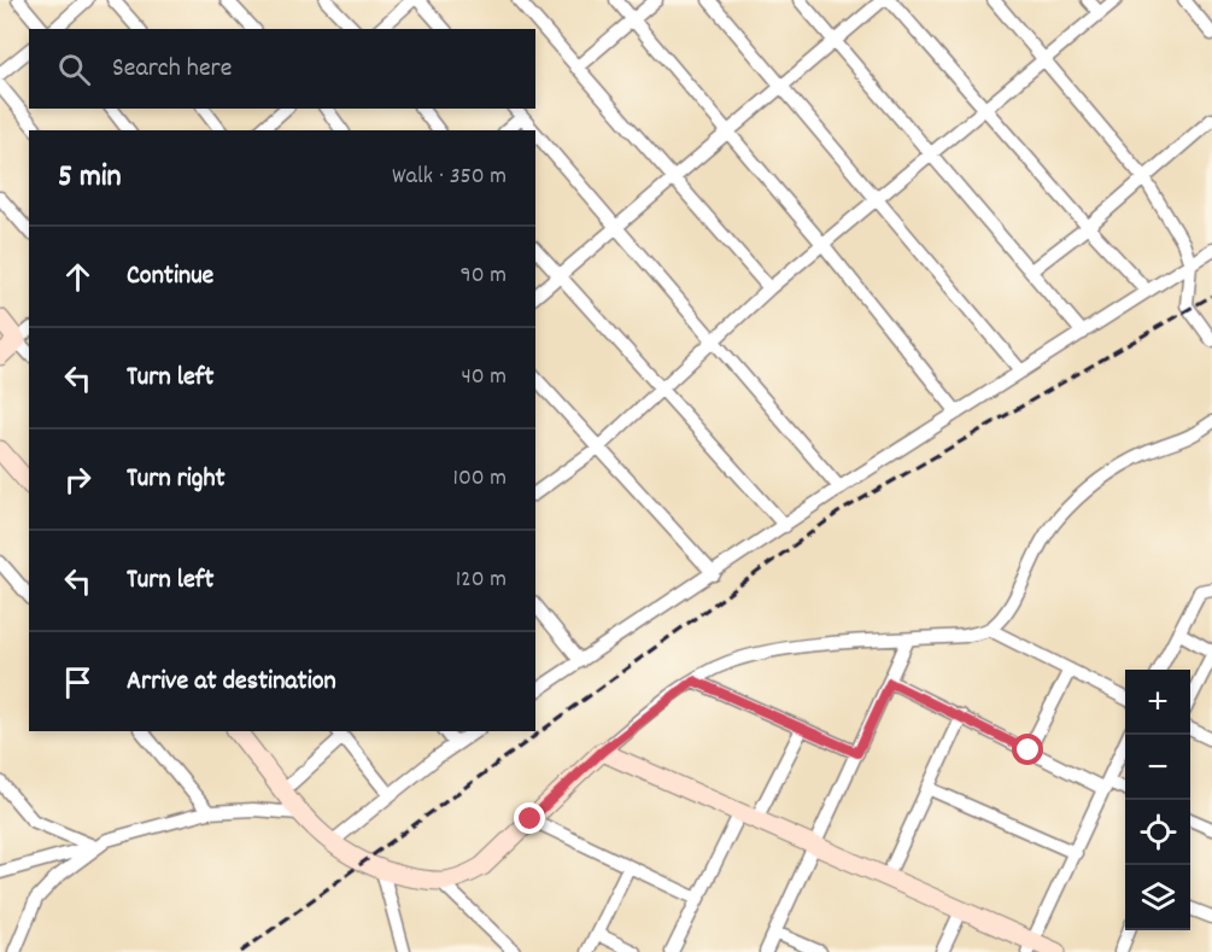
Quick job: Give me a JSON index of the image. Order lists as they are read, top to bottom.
{
  "page": {
    "search": "Search here",
    "heading": ["5 min", "Walk · 350 m"],
    "list": [
      ["Continue", "90 m"],
      ["Turn left", "40 m"],
      ["Turn right", "100 m"],
      ["Turn left", "120 m"],
      "Arrive at destination"
    ],
    "map_buttons": ["+", "−"]
  }
}
